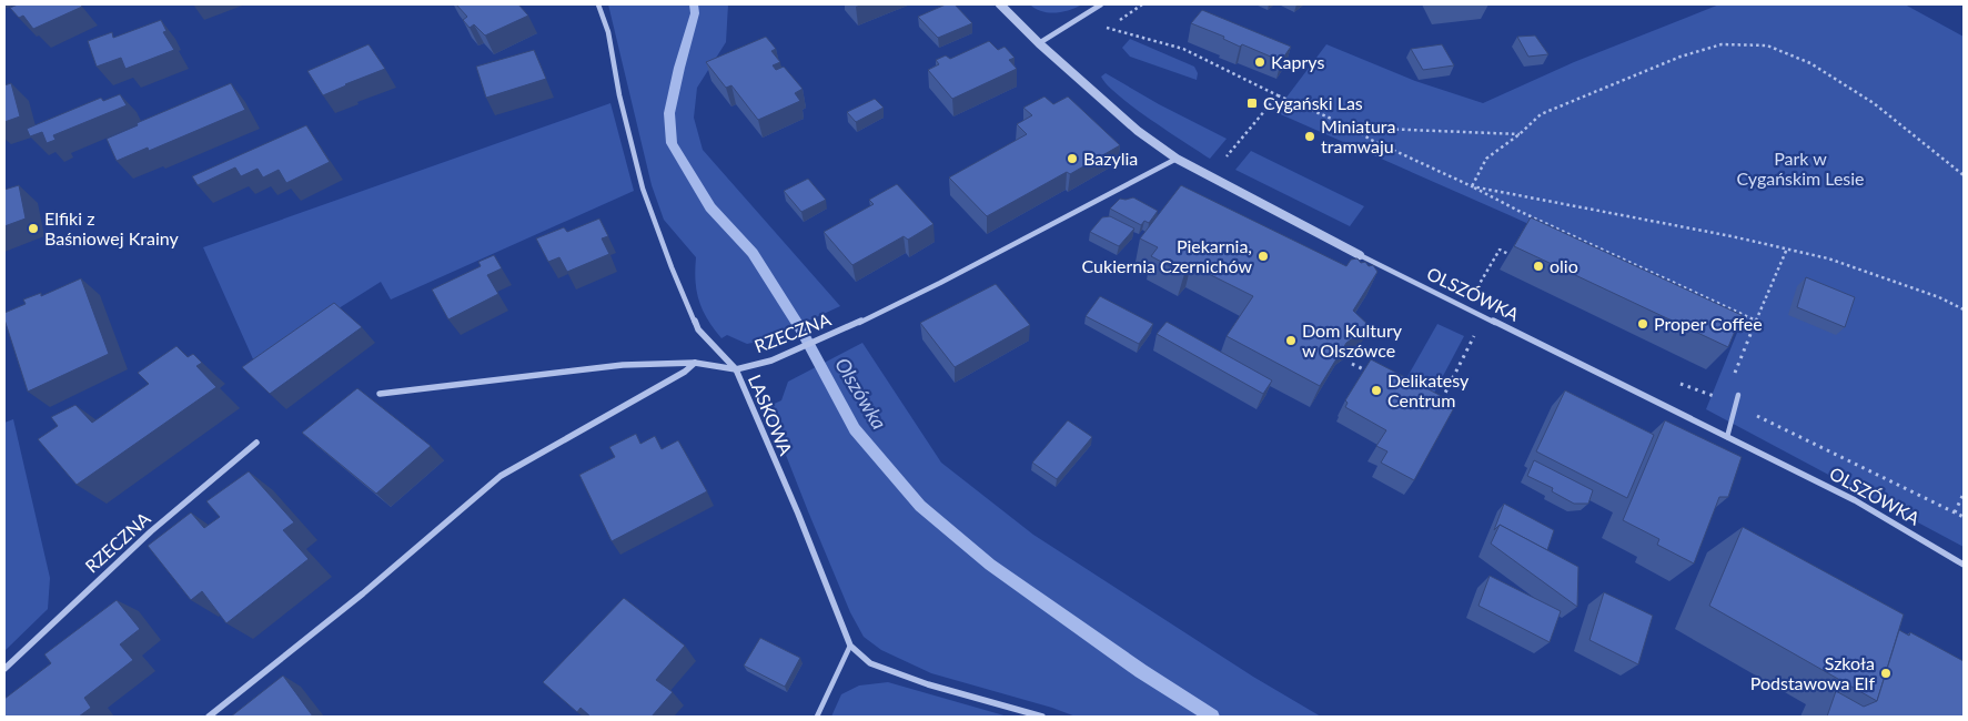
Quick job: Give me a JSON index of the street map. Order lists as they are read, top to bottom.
{
  "streets": {
    "street": ["OLSZÓWKA", "RZECZNA", "LASKOWA"]
  },
  "crossings": [
    ["OLSZÓWKA", "RZECZNA"],
    ["RZECZNA", "LASKOWA"]
  ],
  "water": ["Olszówka"],
  "parks": ["Park w Cygańskim Lesie"],
  "places": {
    "other": [
      "Kaprys",
      "Miniatura tramwaju",
      "Bazylia",
      "Elfiki z Baśniowej Krainy",
      "Piekarnia, Cukiernia Czernichów",
      "olio",
      "Proper Coffee",
      "Dom Kultury w Olszówce",
      "Delikatesy Centrum",
      "Szkoła Podstawowa Elf"
    ],
    "transit": ["Cygański Las"]
  }
}
